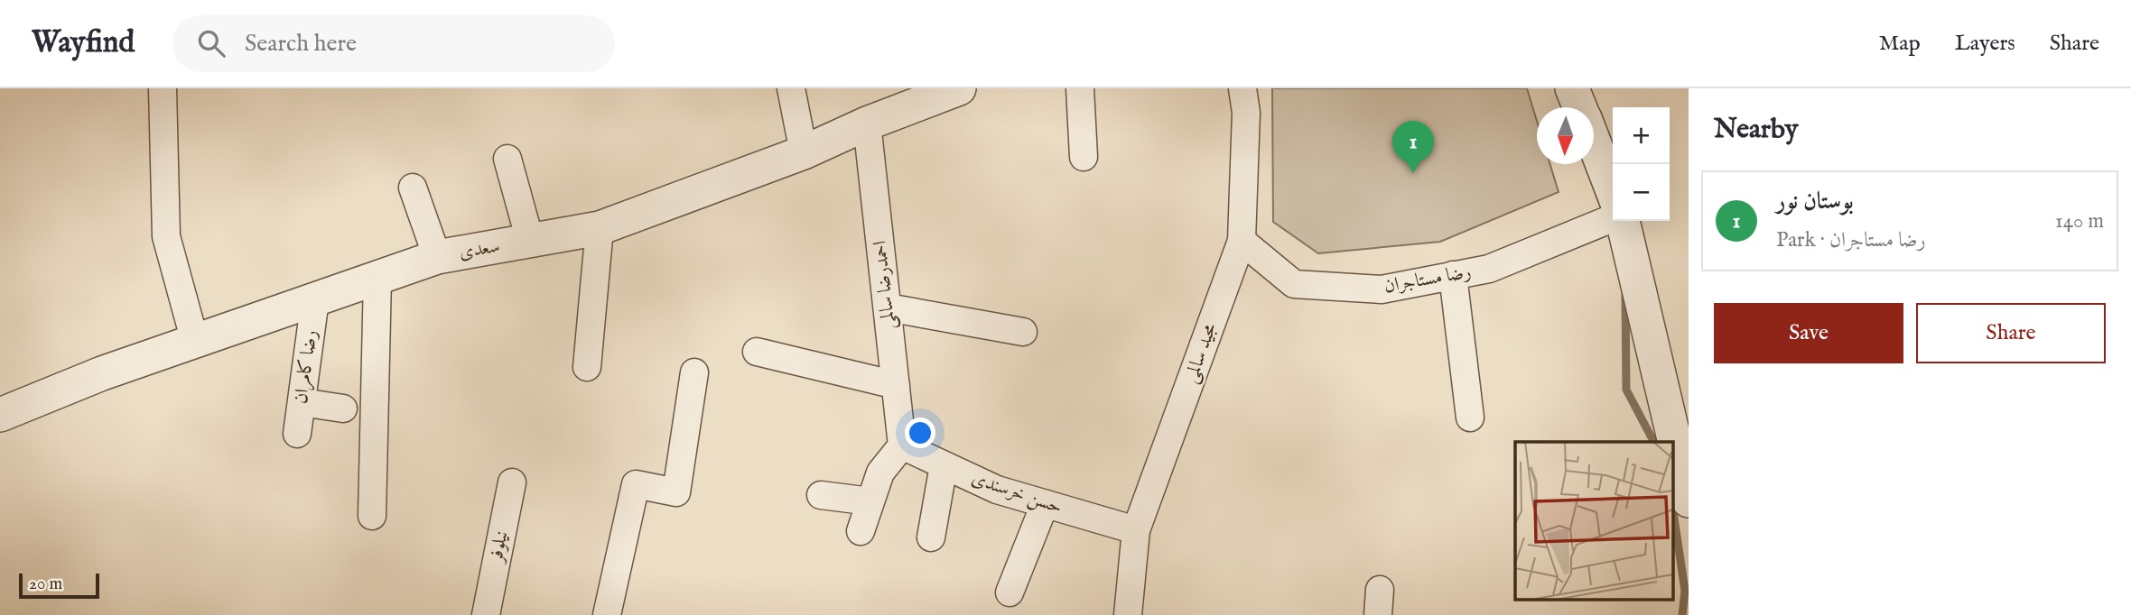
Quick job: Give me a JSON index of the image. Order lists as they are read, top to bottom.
{
  "streets": {
    "street": [
      "سعدی",
      "رضا مستاجران",
      "احمدرضا سالمی",
      "مجید سالمی",
      "رضا کامران",
      "حسن خرسندی",
      "نیلوفر"
    ]
  },
  "crossings": [
    ["سعدی", "احمدرضا سالمی"],
    ["سعدی", "رضا کامران"],
    ["رضا مستاجران", "مجید سالمی"],
    ["احمدرضا سالمی", "حسن خرسندی"],
    ["مجید سالمی", "حسن خرسندی"]
  ],
  "scale_bar": "20 m",
  "north": "bottom",
  "page": {
    "header": "Wayfind",
    "search": "Search here",
    "nav": ["Map", "Layers", "Share"],
    "heading": "Nearby",
    "map_buttons": ["+", "−"],
    "pins": "1",
    "list": [
      {
        "mark": "1",
        "name": "بوستان نور",
        "note": "Park · رضا مستاجران",
        "value": "140 m"
      }
    ],
    "buttons": ["Save", "Share"],
    "scale": "20 m"
  }
}
